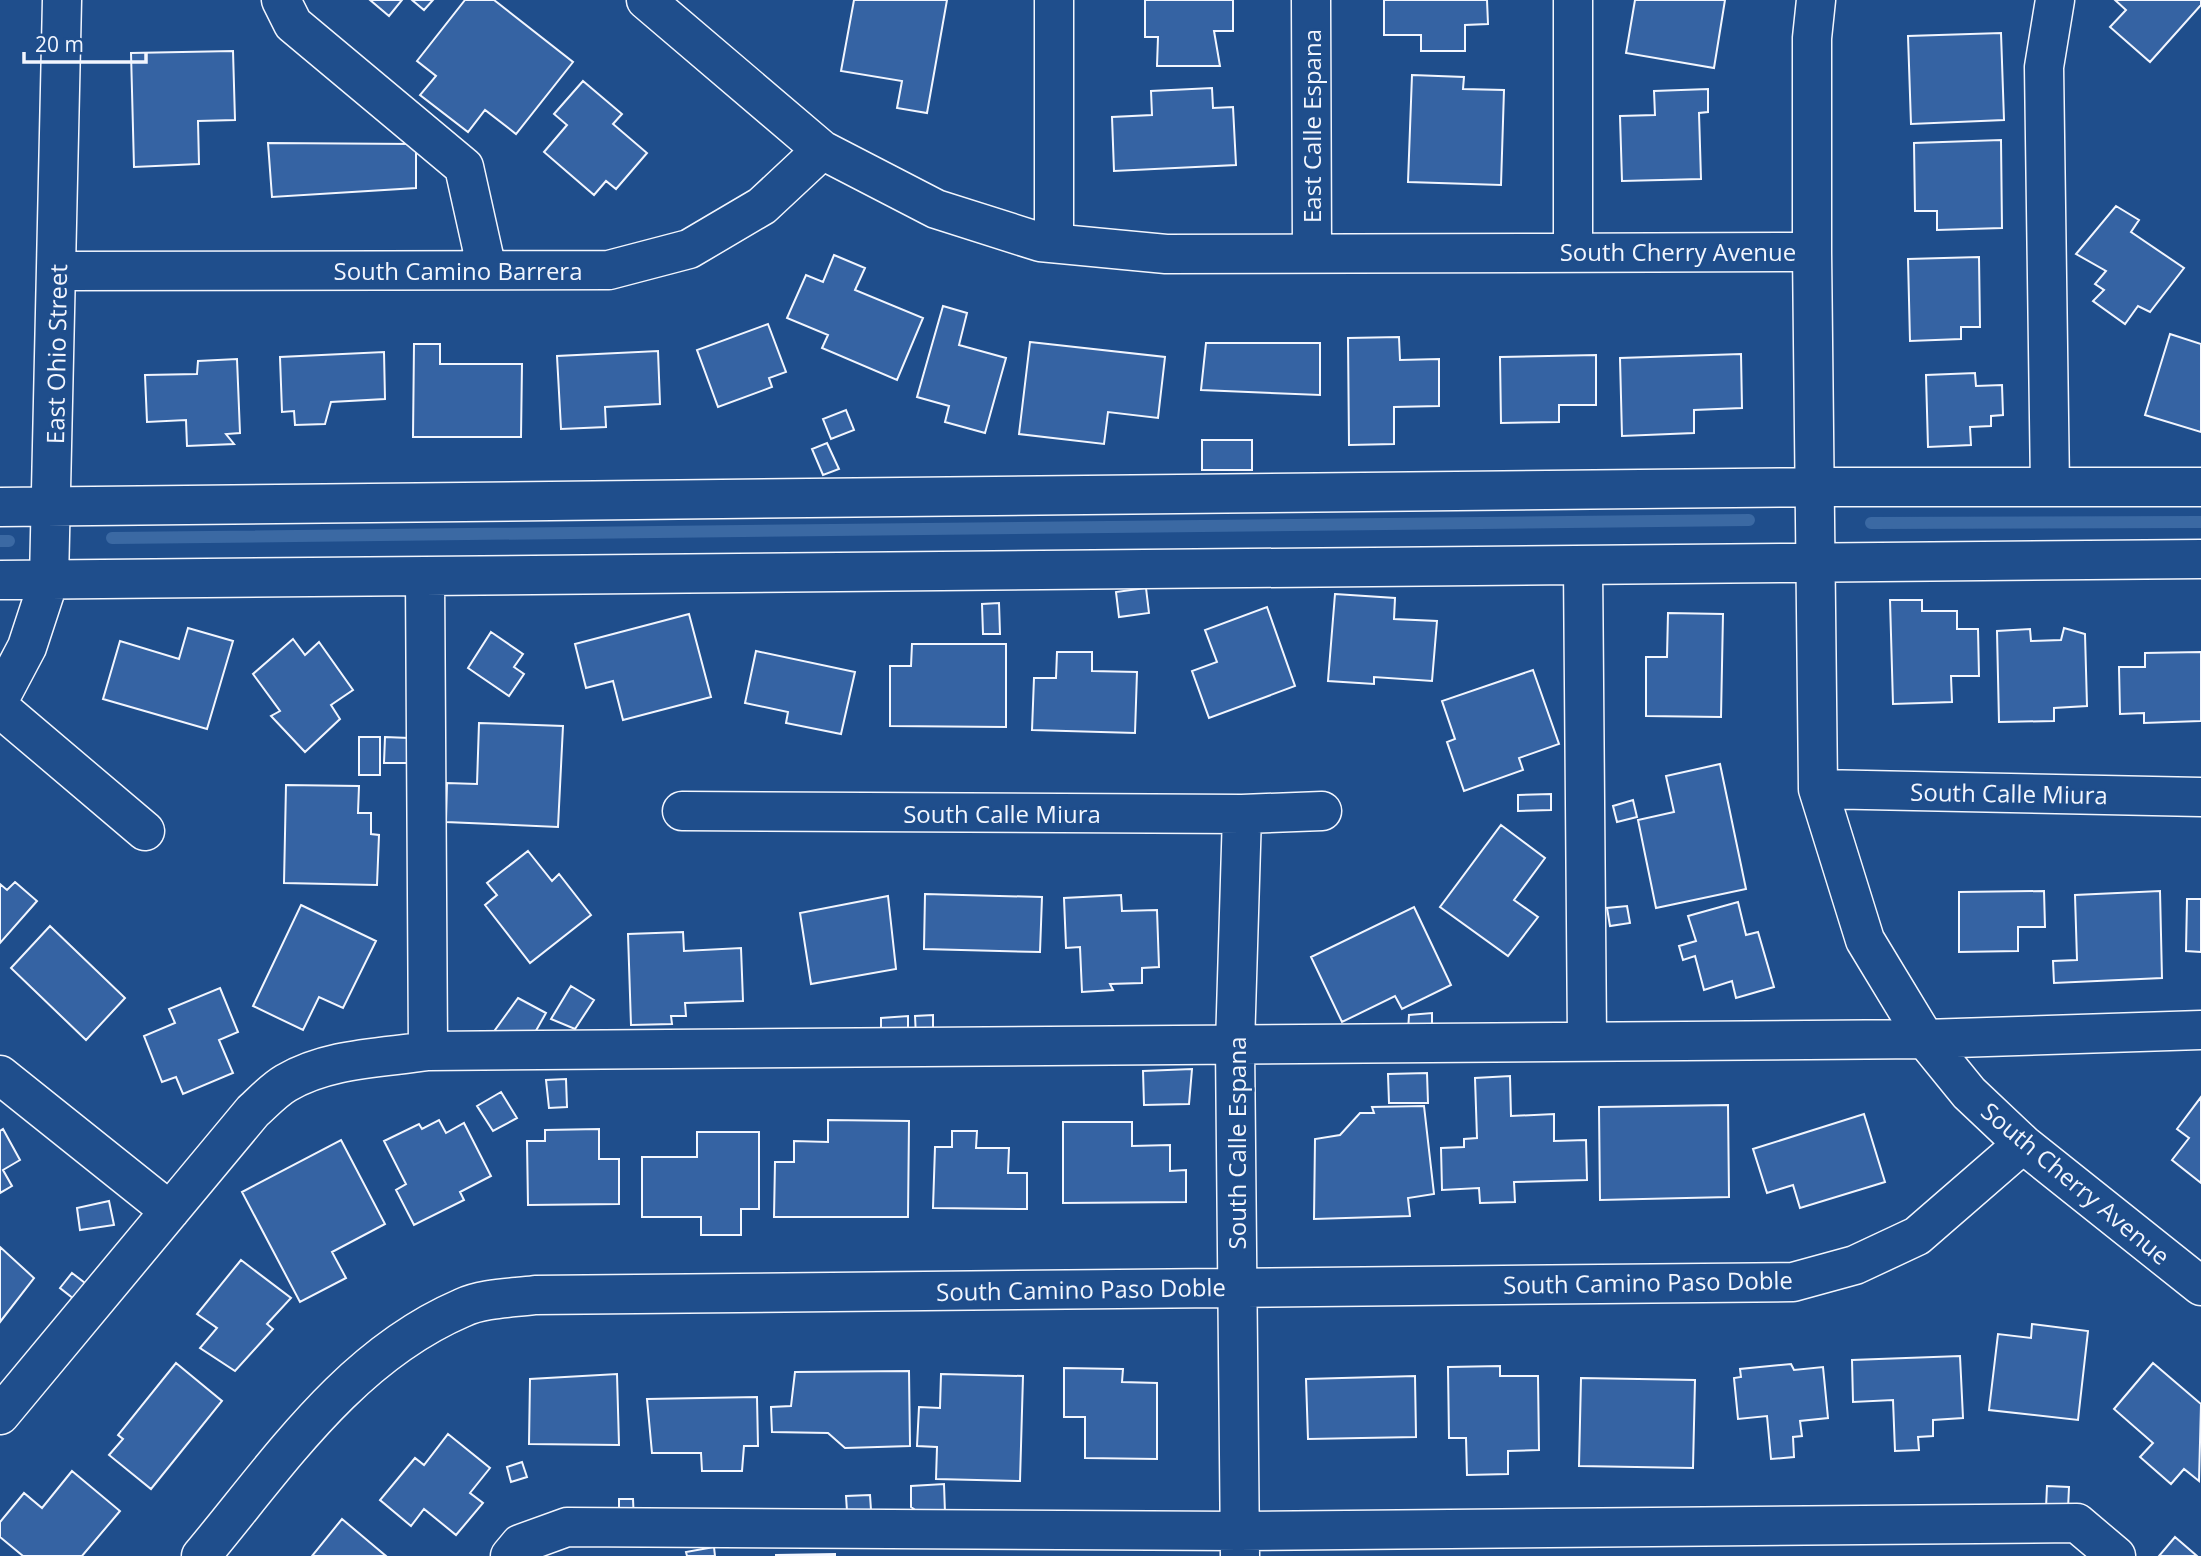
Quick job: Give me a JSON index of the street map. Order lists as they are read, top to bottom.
{
  "streets": {
    "street": [
      "East Calle Espana",
      "South Cherry Avenue",
      "South Camino Barrera",
      "East Ohio Street",
      "South Calle Miura",
      "South Calle Espana",
      "South Camino Paso Doble"
    ]
  },
  "crossings": [
    ["East Calle Espana", "South Cherry Avenue"],
    ["South Cherry Avenue", "South Camino Barrera"],
    ["South Cherry Avenue", "South Calle Miura"],
    ["South Cherry Avenue", "South Camino Paso Doble"],
    ["South Camino Barrera", "East Ohio Street"],
    ["South Calle Miura", "South Calle Espana"],
    ["South Calle Espana", "South Camino Paso Doble"]
  ],
  "scale_bar": "20 m"
}
